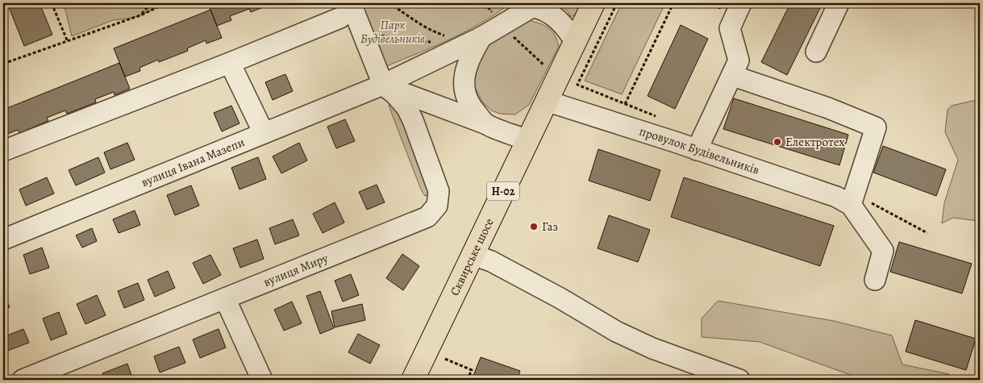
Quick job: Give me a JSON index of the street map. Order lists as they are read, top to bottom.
{
  "streets": {
    "main road": ["Н-02", "Сквирське шосе"],
    "street": ["провулок Будівельників", "вулиця Івана Мазепи", "вулиця Миру"]
  },
  "crossings": [
    ["провулок Будівельників", "Сквирське шосе"],
    ["вулиця Івана Мазепи", "вулиця Миру"]
  ],
  "parks": ["Парк Будівельників"],
  "places": ["Електротех", "Газ"]
}
